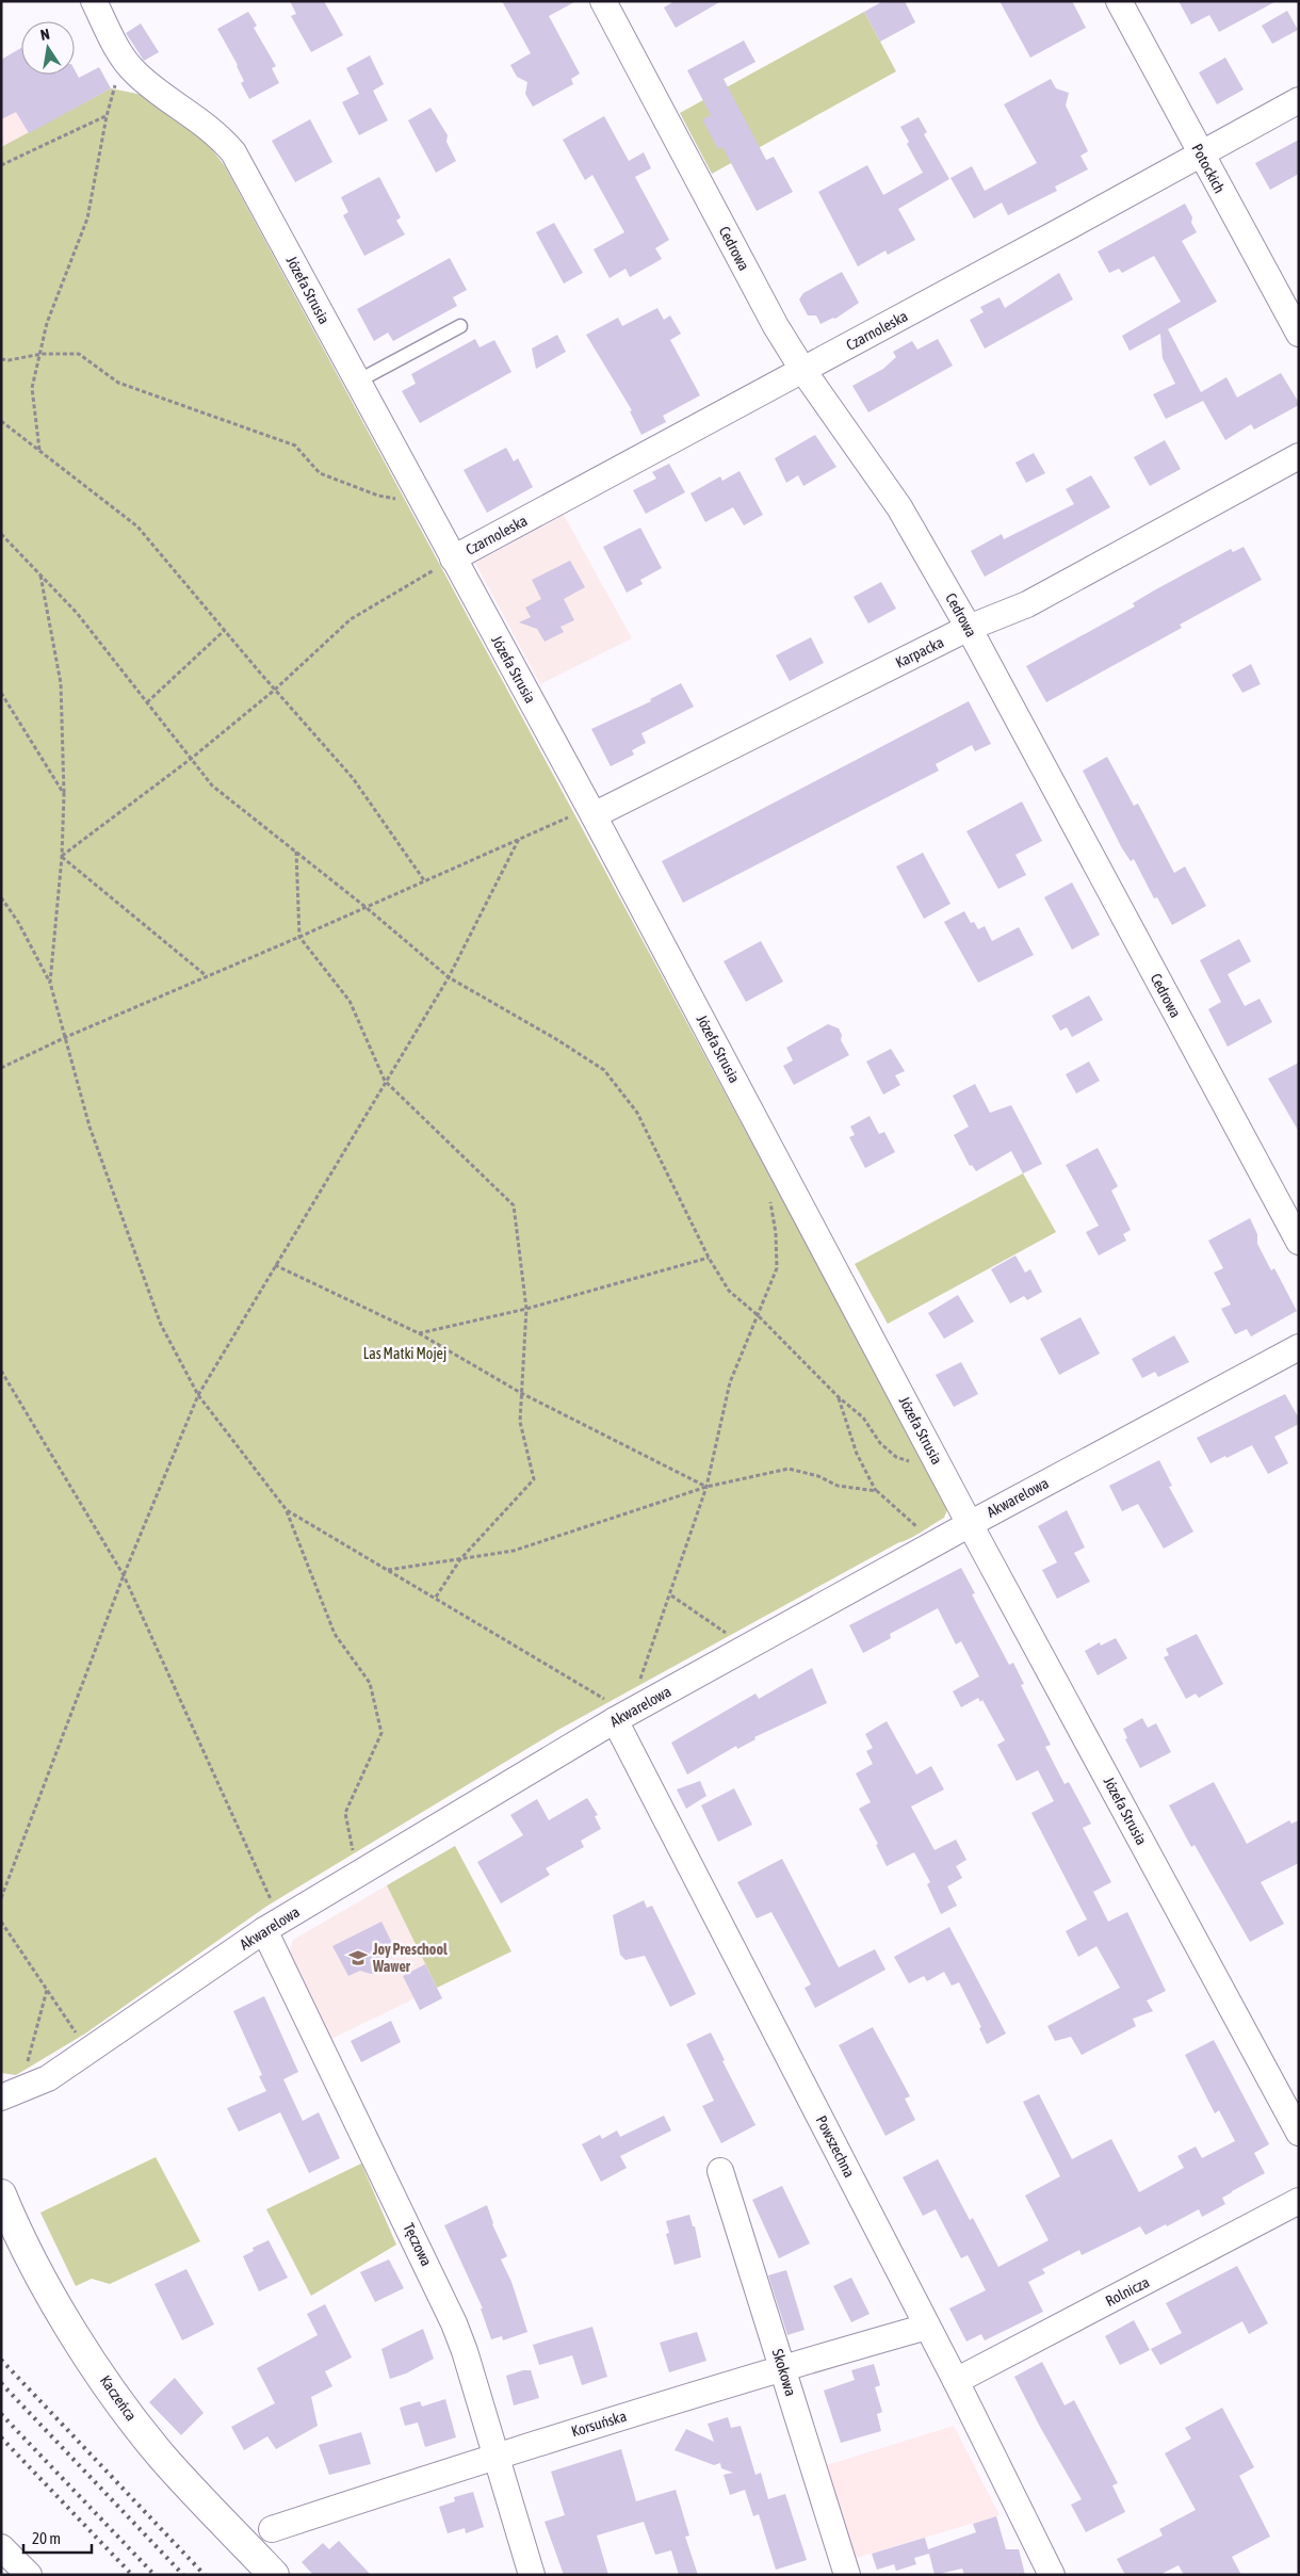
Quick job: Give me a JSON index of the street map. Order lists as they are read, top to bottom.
{
  "streets": {
    "street": [
      "Potockich",
      "Cedrowa",
      "Józefa Strusia",
      "Czarnoleska",
      "Karpacka",
      "Akwarelowa",
      "Powszechna",
      "Tęczowa",
      "Rolnicza",
      "Skokowa",
      "Kaczeńca",
      "Korsuńska"
    ]
  },
  "crossings": [
    ["Potockich", "Czarnoleska"],
    ["Cedrowa", "Czarnoleska"],
    ["Cedrowa", "Karpacka"],
    ["Józefa Strusia", "Czarnoleska"],
    ["Józefa Strusia", "Karpacka"],
    ["Józefa Strusia", "Akwarelowa"],
    ["Akwarelowa", "Powszechna"],
    ["Akwarelowa", "Tęczowa"],
    ["Powszechna", "Rolnicza"],
    ["Powszechna", "Korsuńska"],
    ["Tęczowa", "Korsuńska"],
    ["Skokowa", "Korsuńska"]
  ],
  "parks": ["Las Matki Mojej"],
  "places": {
    "school or university": ["Joy Preschool Wawer"]
  },
  "scale_bar": "20 m",
  "north": "top"
}
